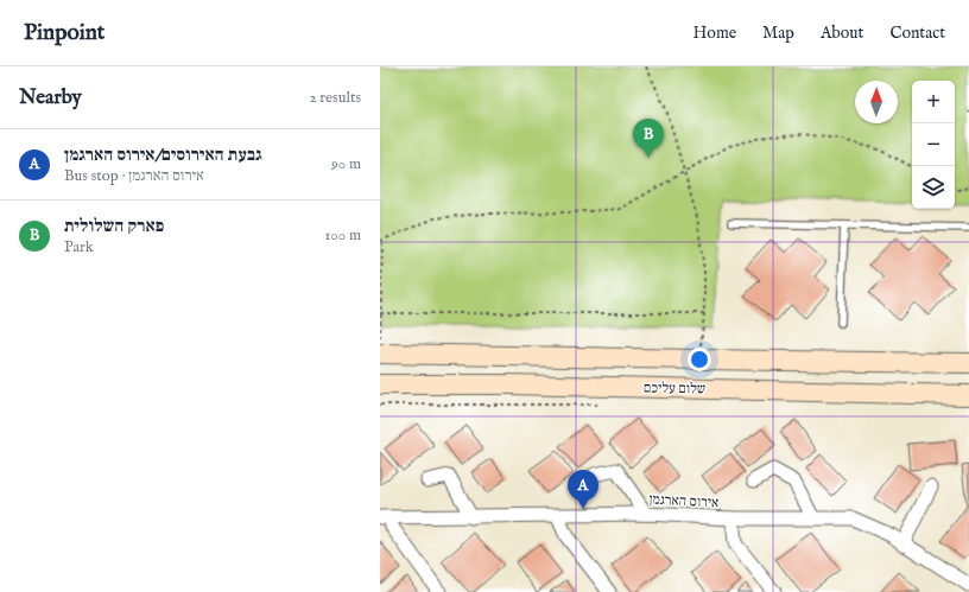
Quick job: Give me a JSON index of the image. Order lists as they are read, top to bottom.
{
  "streets": {
    "main road": ["שלום עליכם"],
    "street": ["אירוס הארגמן"]
  },
  "north": "top",
  "page": {
    "header": "Pinpoint",
    "nav": [
      "Home",
      "Map",
      "About",
      "Contact"
    ],
    "heading": ["Nearby", "2 results"],
    "map_buttons": ["+", "−"],
    "pins": ["B", "A"],
    "list": [
      {
        "mark": "A",
        "name": "גבעת האירוסים/אירוס הארגמן",
        "note": "Bus stop · אירוס הארגמן",
        "value": "90 m"
      },
      {
        "mark": "B",
        "name": "פארק השלולית",
        "note": "Park",
        "value": "100 m"
      }
    ]
  }
}
